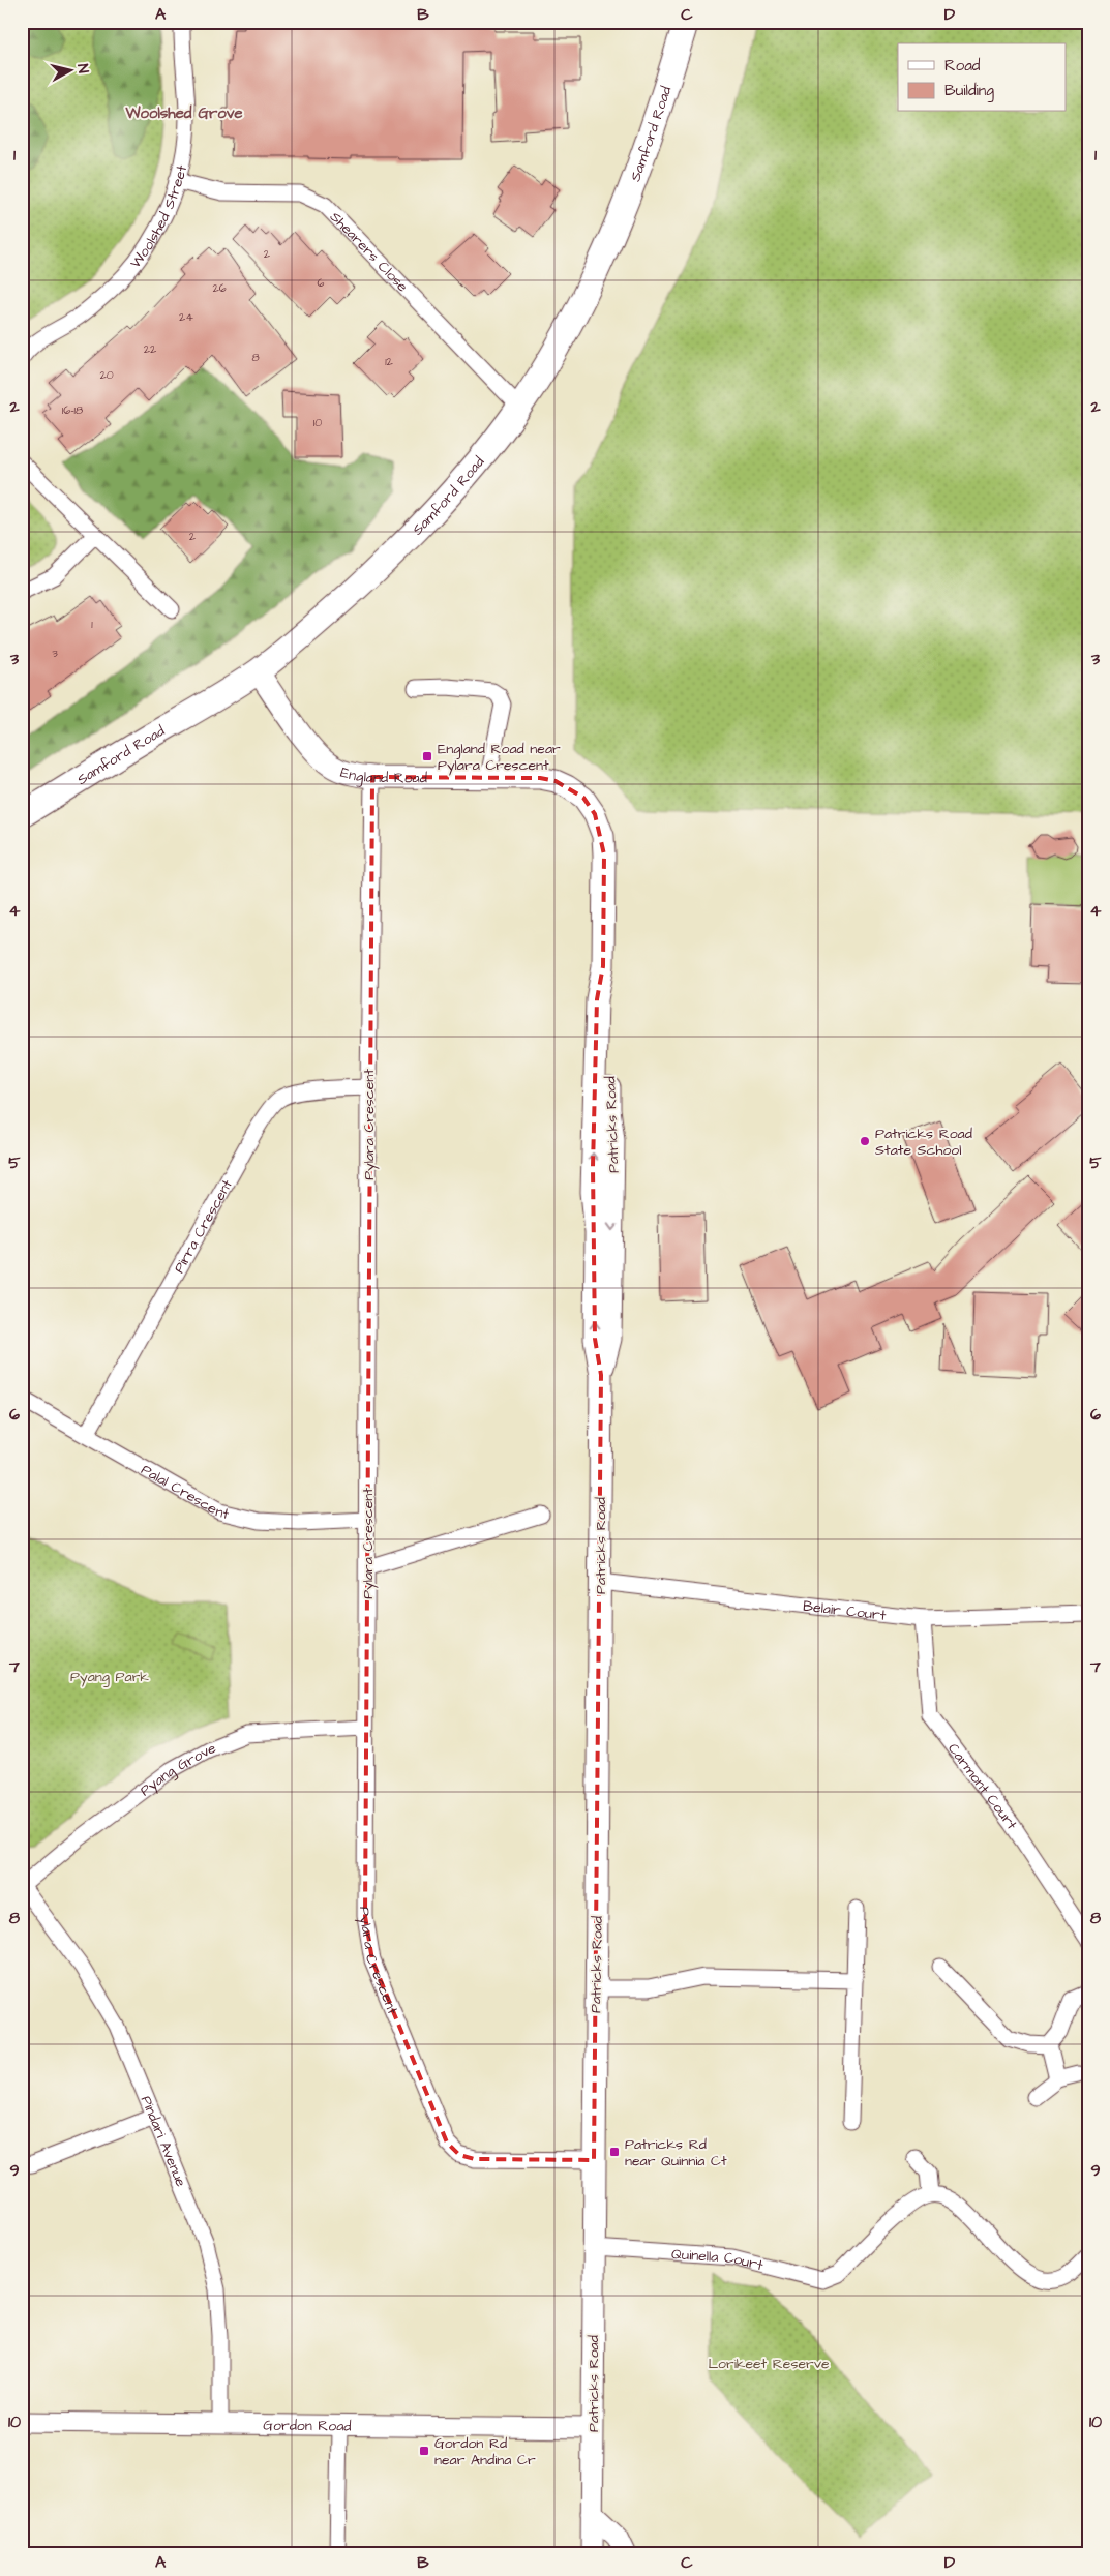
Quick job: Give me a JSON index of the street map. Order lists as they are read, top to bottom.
{
  "streets": {
    "main road": ["Samford Road", "England Road", "Patricks Road"],
    "street": [
      "Woolshed Street",
      "Shearers Close",
      "Pylara Crescent",
      "Pirra Crescent",
      "Palal Crescent",
      "Belair Court",
      "Pyang Grove",
      "Carmont Court",
      "Pindari Avenue",
      "Quinella Court",
      "Gordon Road"
    ]
  },
  "crossings": [
    ["Samford Road", "Shearers Close"],
    ["Samford Road", "England Road"],
    ["Woolshed Street", "Shearers Close"],
    ["England Road", "Pylara Crescent"],
    ["England Road", "Patricks Road"],
    ["Pylara Crescent", "Patricks Road"],
    ["Pylara Crescent", "Pirra Crescent"],
    ["Pylara Crescent", "Palal Crescent"],
    ["Pylara Crescent", "Pyang Grove"],
    ["Patricks Road", "Belair Court"],
    ["Patricks Road", "Quinella Court"],
    ["Patricks Road", "Gordon Road"],
    ["Pirra Crescent", "Palal Crescent"],
    ["Belair Court", "Carmont Court"],
    ["Pyang Grove", "Pindari Avenue"],
    ["Pindari Avenue", "Gordon Road"]
  ],
  "districts": ["Woolshed Grove"],
  "parks": ["Pyang Park", "Lorikeet Reserve"],
  "places": {
    "transit": ["England Road near Pylara Crescent", "Patricks Rd near Quinnia Ct", "Gordon Rd near Andina Cr"],
    "other": ["Patricks Road State School"]
  },
  "house_numbers": [
    "2",
    "6",
    "26",
    "24",
    "22",
    "8",
    "12",
    "20",
    "16-18",
    "10",
    "2",
    "1",
    "3"
  ],
  "legend": ["Road", "Building"],
  "north": "right",
  "grid": {
    "columns": [
      "A",
      "B",
      "C",
      "D"
    ],
    "rows": [
      "1",
      "2",
      "3",
      "4",
      "5",
      "6",
      "7",
      "8",
      "9",
      "10"
    ]
  }
}
